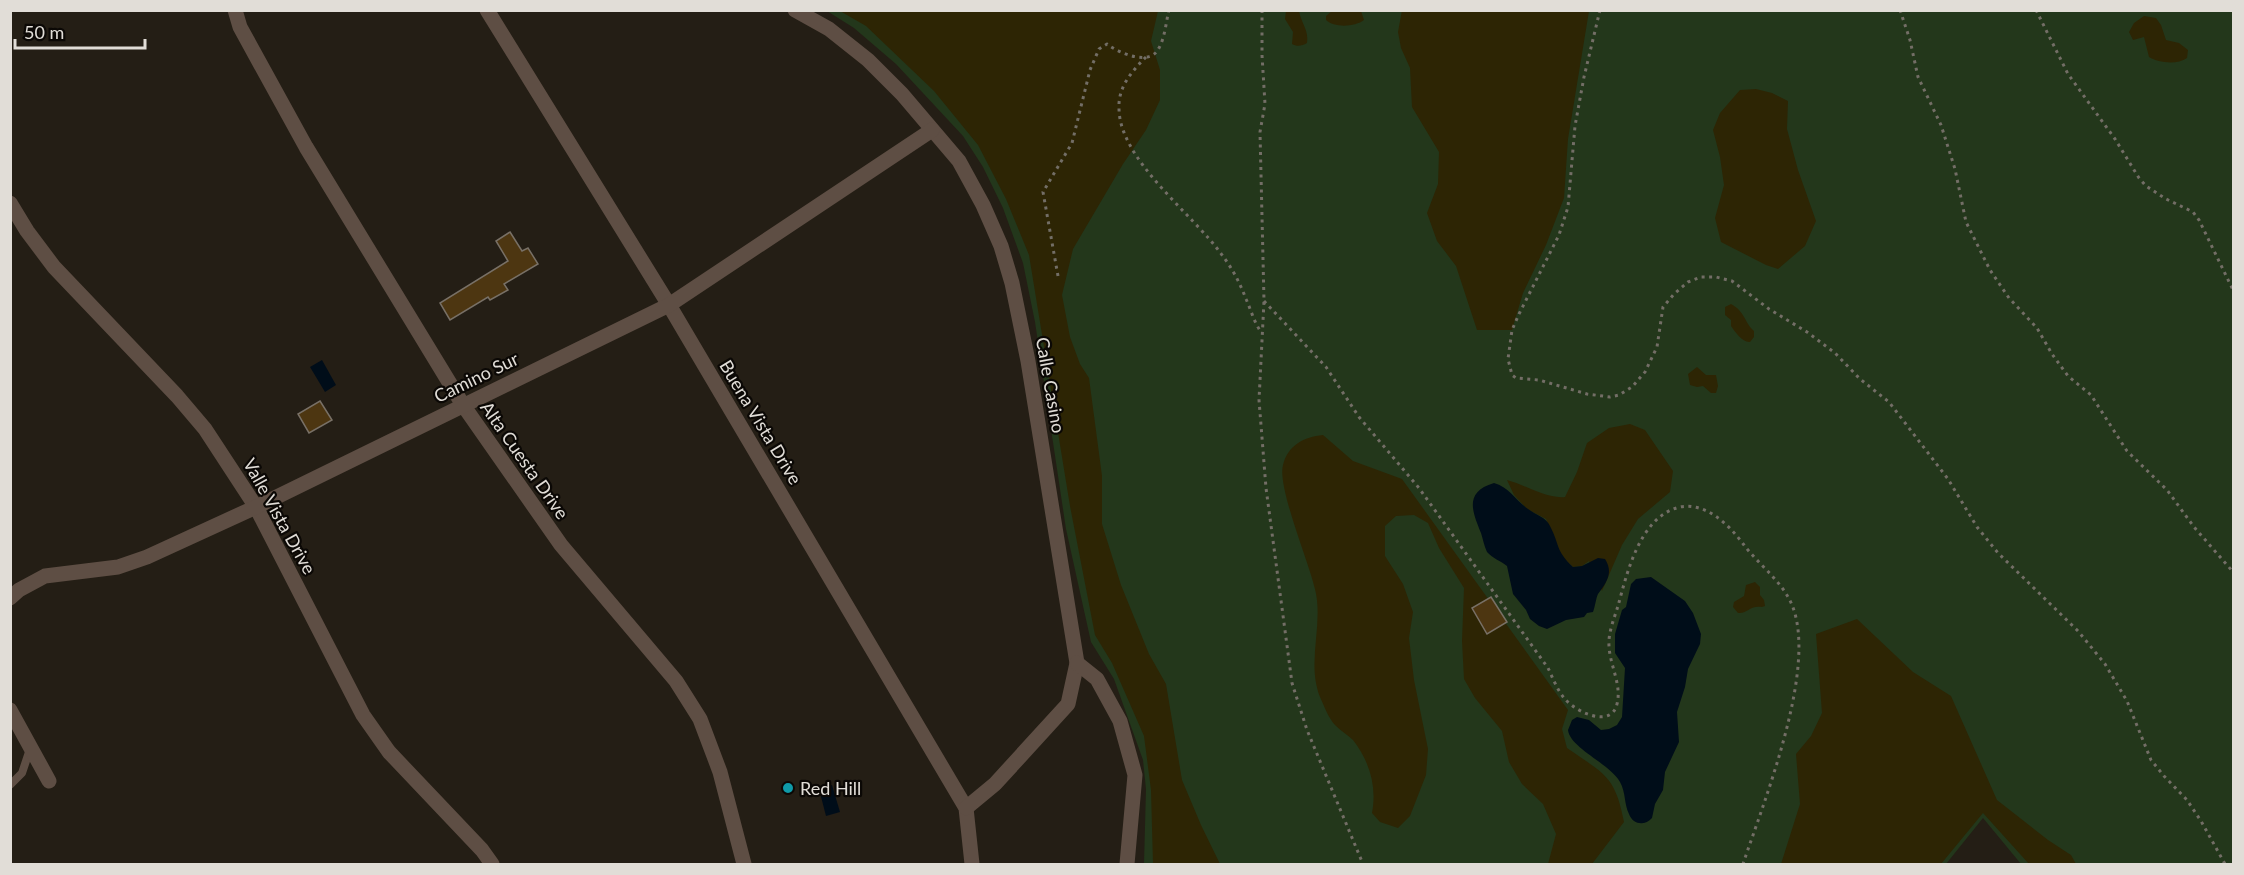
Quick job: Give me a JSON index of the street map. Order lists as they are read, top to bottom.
{
  "streets": {
    "street": [
      "Camino Sur",
      "Calle Casino",
      "Buena Vista Drive",
      "Alta Cuesta Drive",
      "Valle Vista Drive"
    ]
  },
  "crossings": [
    ["Camino Sur", "Calle Casino"],
    ["Camino Sur", "Buena Vista Drive"],
    ["Camino Sur", "Alta Cuesta Drive"],
    ["Camino Sur", "Valle Vista Drive"],
    ["Calle Casino", "Buena Vista Drive"]
  ],
  "places": ["Red Hill"],
  "scale_bar": "50 m"
}
